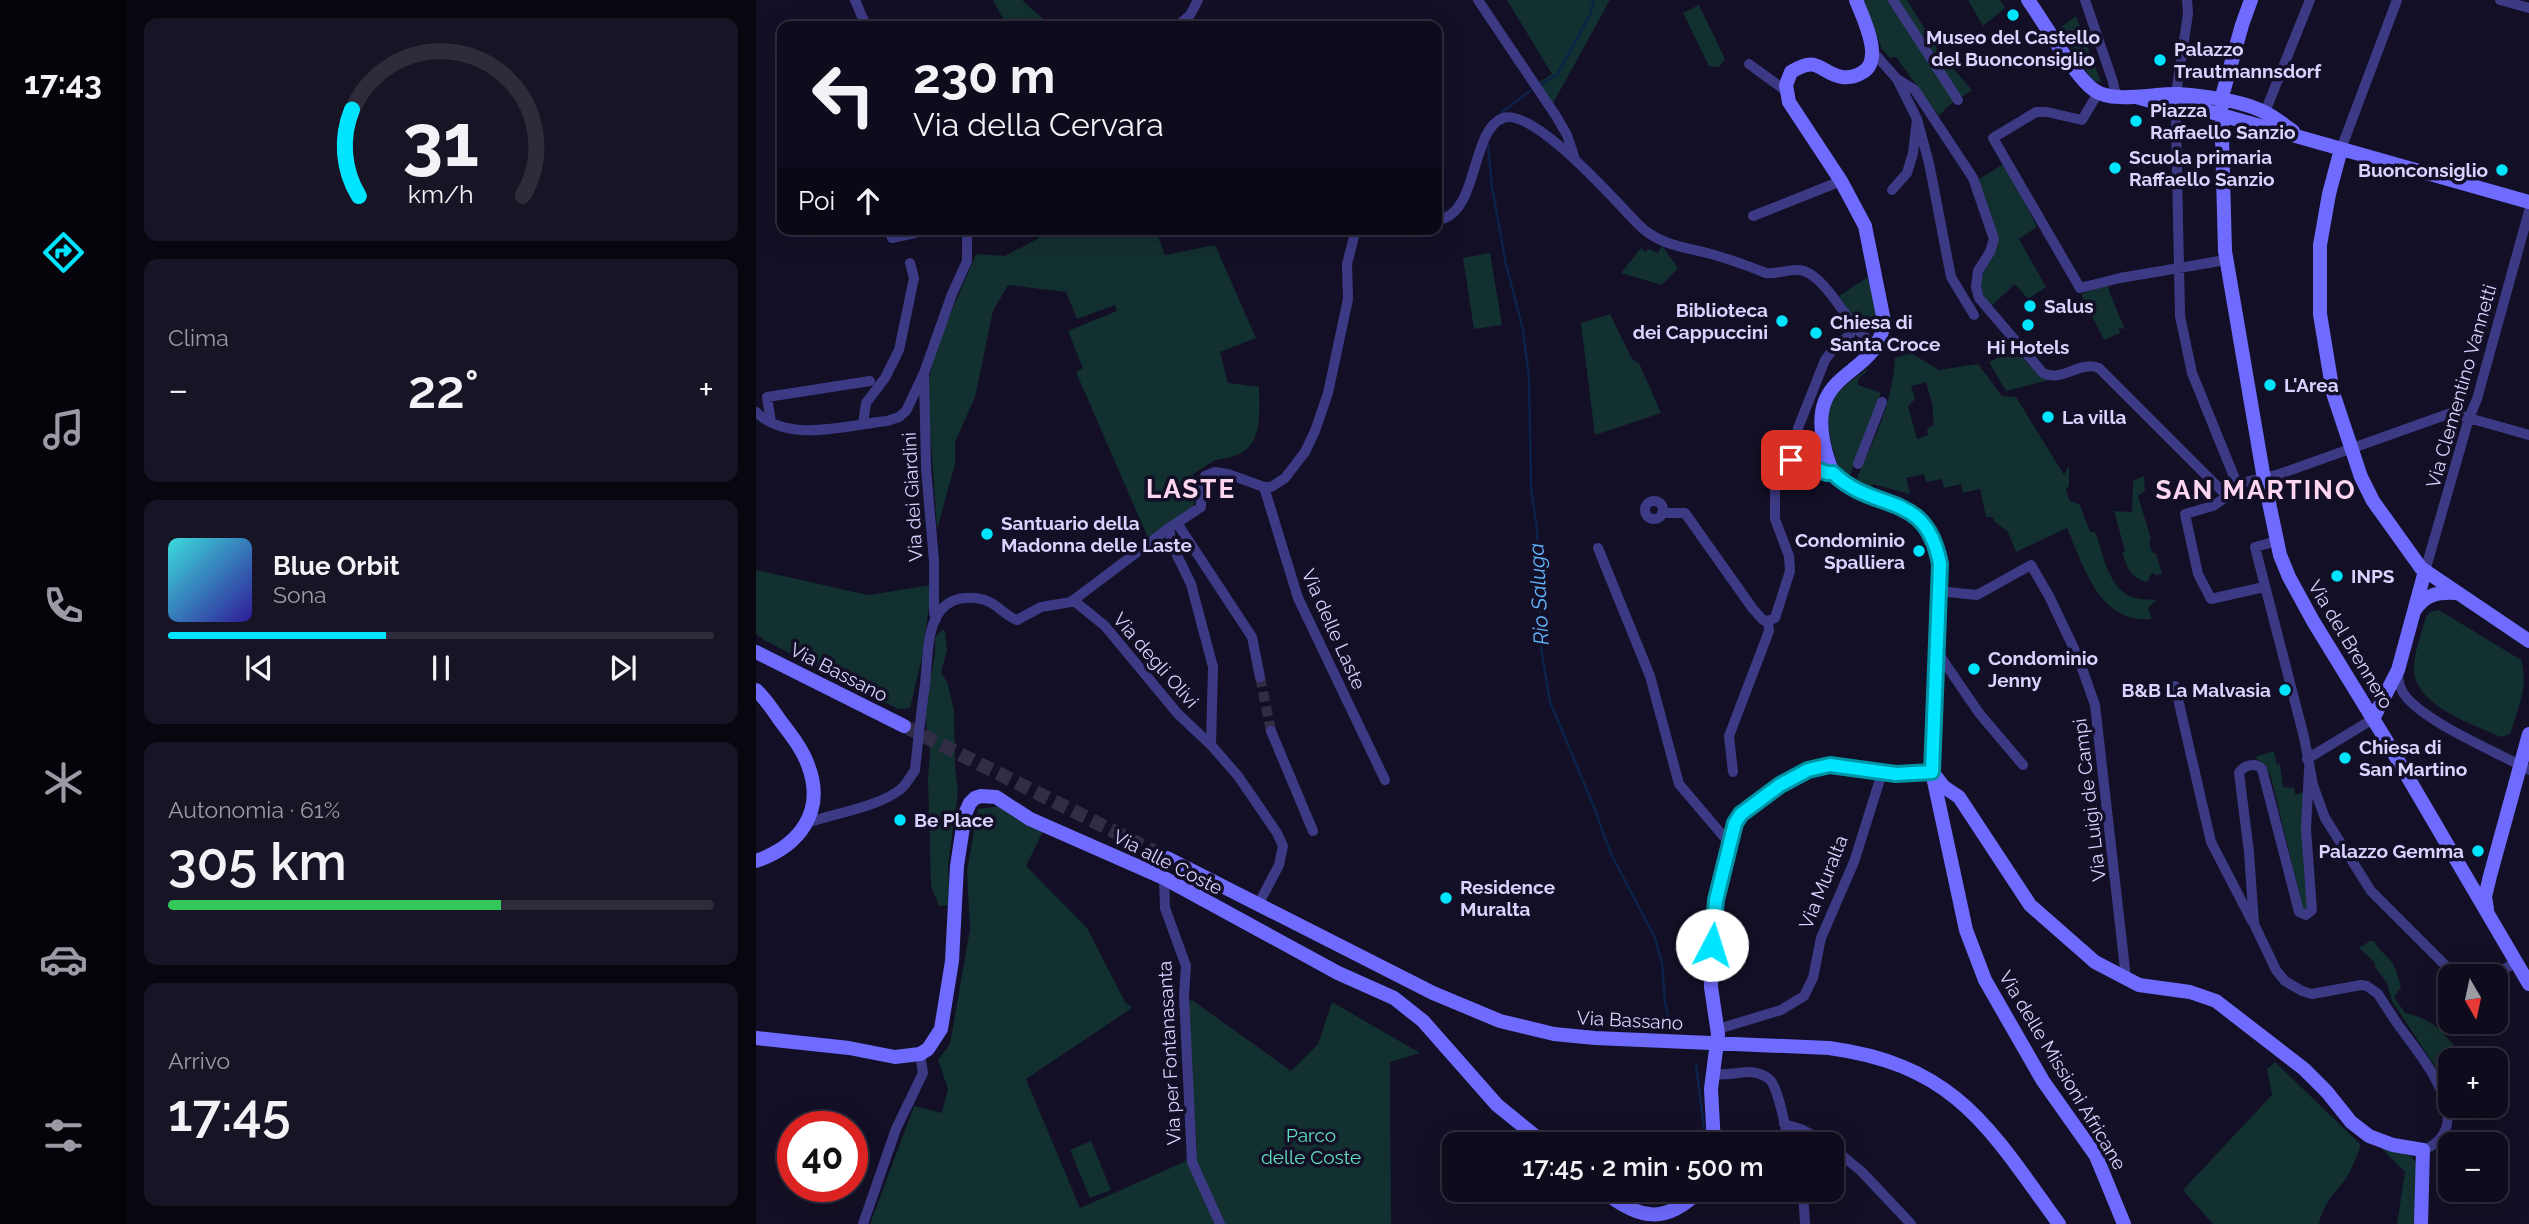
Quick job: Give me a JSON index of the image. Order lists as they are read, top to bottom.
{
  "streets": {
    "street": [
      "Via Clementino Vannetti",
      "Via dei Giardini",
      "Via delle Laste",
      "Via del Brennero",
      "Via degli Olivi",
      "Via Bassano",
      "Via Luigi de Campi",
      "Via alle Coste",
      "Via Muralta",
      "Via per Fontanasanta",
      "Via delle Missioni Africane"
    ]
  },
  "crossings": [
    ["Via degli Olivi", "Via Bassano"],
    ["Via Bassano", "Via Muralta"],
    ["Via Luigi de Campi", "Via delle Missioni Africane"],
    ["Via alle Coste", "Via per Fontanasanta"]
  ],
  "districts": ["LASTE", "SAN MARTINO"],
  "water": ["Rio Saluga"],
  "parks": ["Parco delle Coste"],
  "places": [
    "Museo del Castello del Buonconsiglio",
    "Palazzo Trautmannsdorf",
    "Piazza Raffaello Sanzio",
    "Scuola primaria Raffaello Sanzio",
    "Buonconsiglio",
    "Salus",
    "Biblioteca dei Cappuccini",
    "Hi Hotels",
    "Chiesa di Santa Croce",
    "L'Area",
    "La villa",
    "Santuario della Madonna delle Laste",
    "Condominio Spalliera",
    "INPS",
    "Condominio Jenny",
    "B&B La Malvasia",
    "Chiesa di San Martino",
    "Be Place",
    "Palazzo Gemma",
    "Residence Muralta"
  ],
  "north": "bottom",
  "page": {
    "tabs": "17:43",
    "turn": ["230 m", "Via della Cervara"],
    "then": "Poi",
    "tile": [
      "Clima",
      ["Autonomia · 61%", "305 km"],
      ["Arrivo", "17:45"]
    ],
    "heat": ["−", "22°", "+"],
    "song": ["Blue Orbit", "Sona"],
    "map_buttons": ["+", "−"],
    "limit": "40",
    "trip": "17:45 · 2 min · 500 m",
    "gauge": ["31", "km/h"]
  }
}
